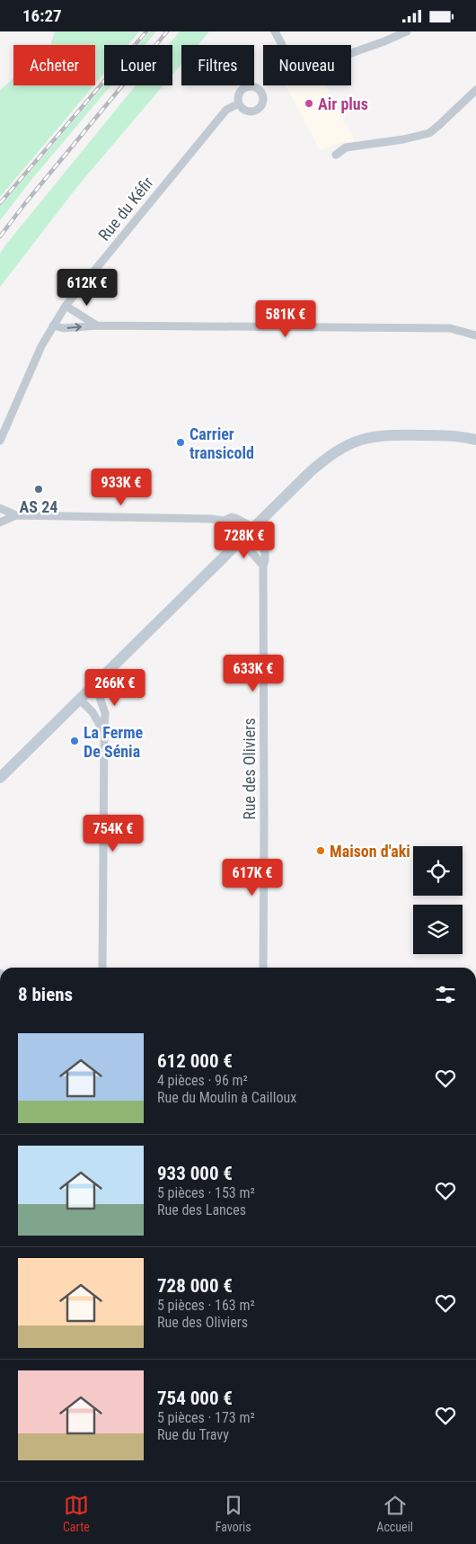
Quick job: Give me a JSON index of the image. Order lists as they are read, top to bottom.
{
  "streets": {
    "street": ["Rue du Kéfir", "Rue des Oliviers"]
  },
  "places": [
    "Air plus",
    "Carrier transicold",
    "AS 24",
    "La Ferme De Sénia",
    "Maison d'aki"
  ],
  "page": {
    "status": "16:27",
    "chip": [
      "Acheter",
      "Louer",
      "Filtres",
      "Nouveau"
    ],
    "price": [
      "612K €",
      "581K €",
      "933K €",
      "728K €",
      "633K €",
      "266K €",
      "754K €",
      "617K €"
    ],
    "heading": "8 biens",
    "list": [
      {
        "name": "612 000 €",
        "note": "4 pièces · 96 m² · Rue du Moulin à Cailloux"
      },
      {
        "name": "933 000 €",
        "note": "5 pièces · 153 m² · Rue des Lances"
      },
      {
        "name": "728 000 €",
        "note": "5 pièces · 163 m² · Rue des Oliviers"
      },
      {
        "name": "754 000 €",
        "note": "5 pièces · 173 m² · Rue du Travy"
      }
    ],
    "tabs": ["Carte", "Favoris", "Accueil"]
  }
}
